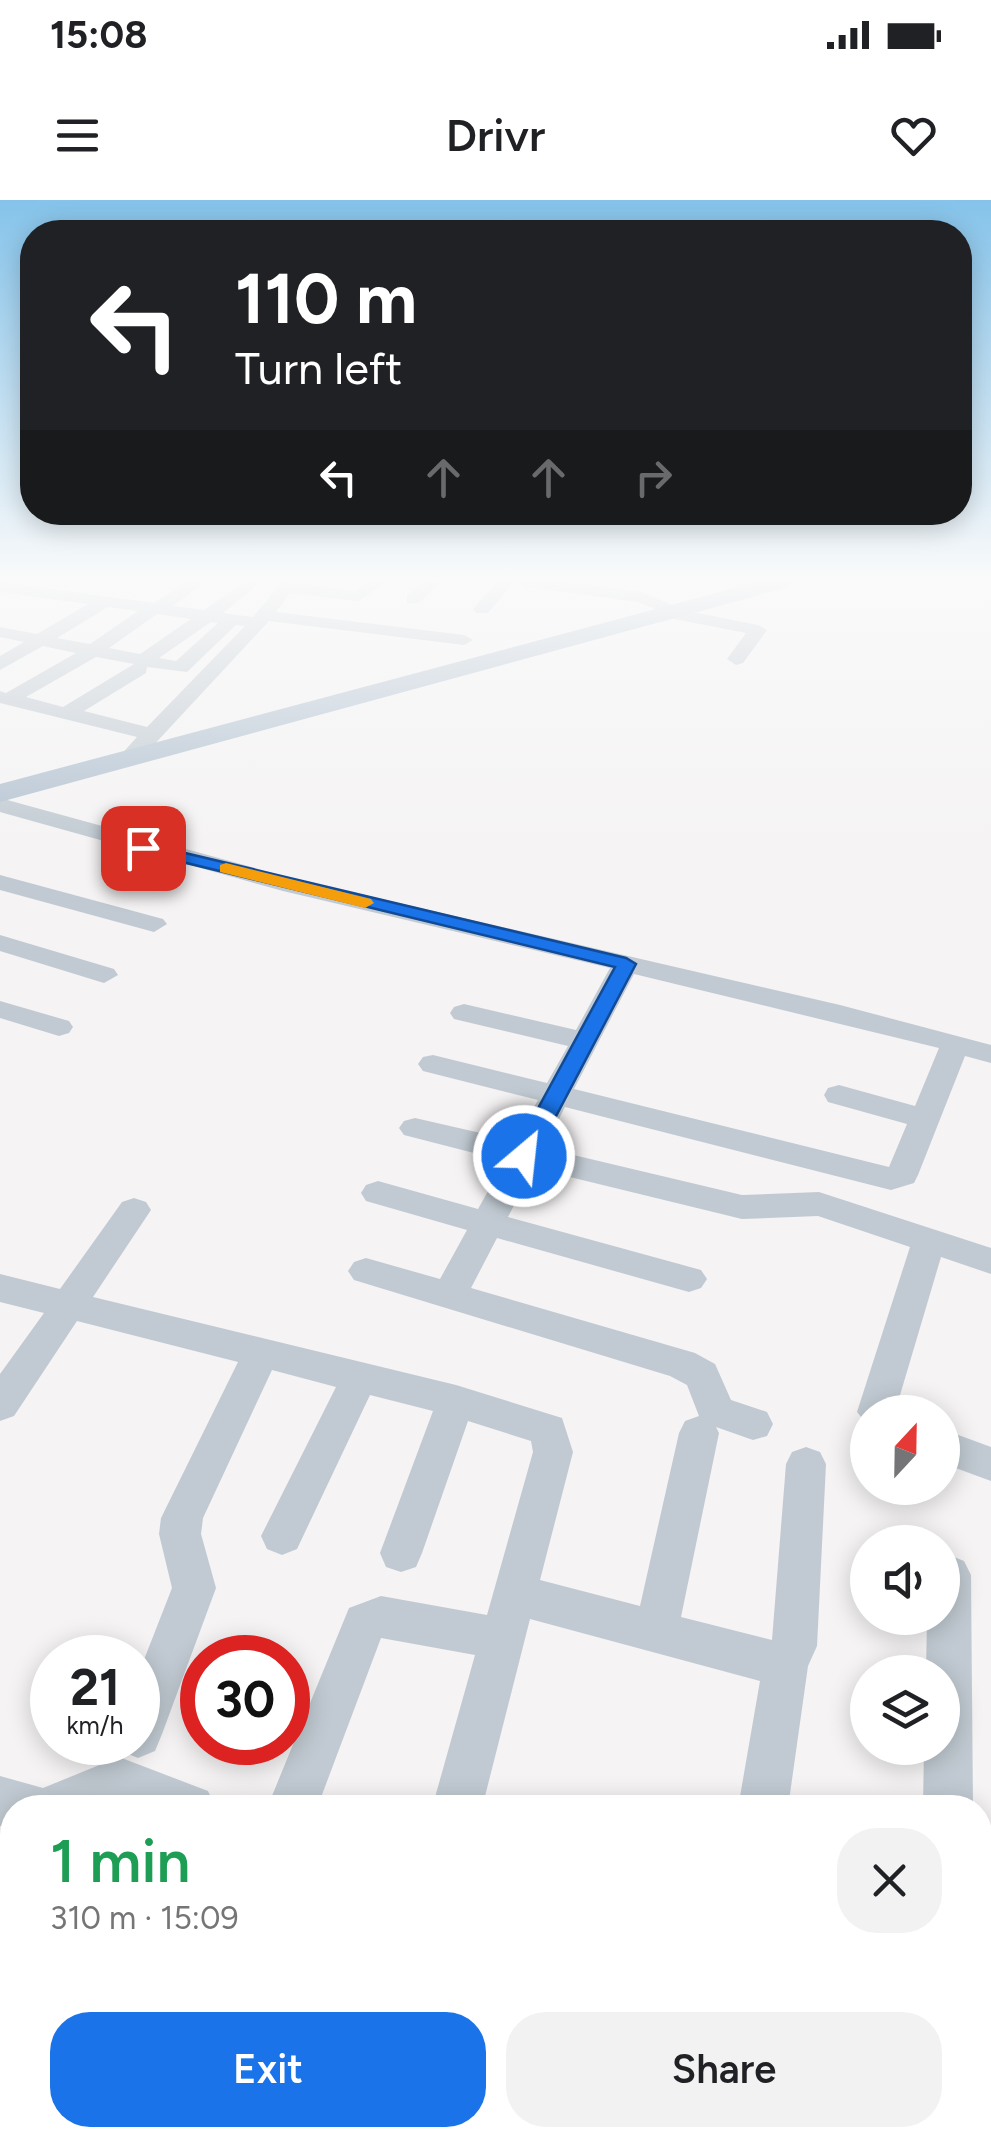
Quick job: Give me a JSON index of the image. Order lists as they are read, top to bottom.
{
  "north": "top",
  "page": {
    "status": "15:08",
    "header": "Drivr",
    "turn": ["110 m", "Turn left"],
    "speed": "21 km/h",
    "limit": "30",
    "heading": ["1 min", "310 m · 15:09"],
    "buttons": ["Exit", "Share"]
  }
}
